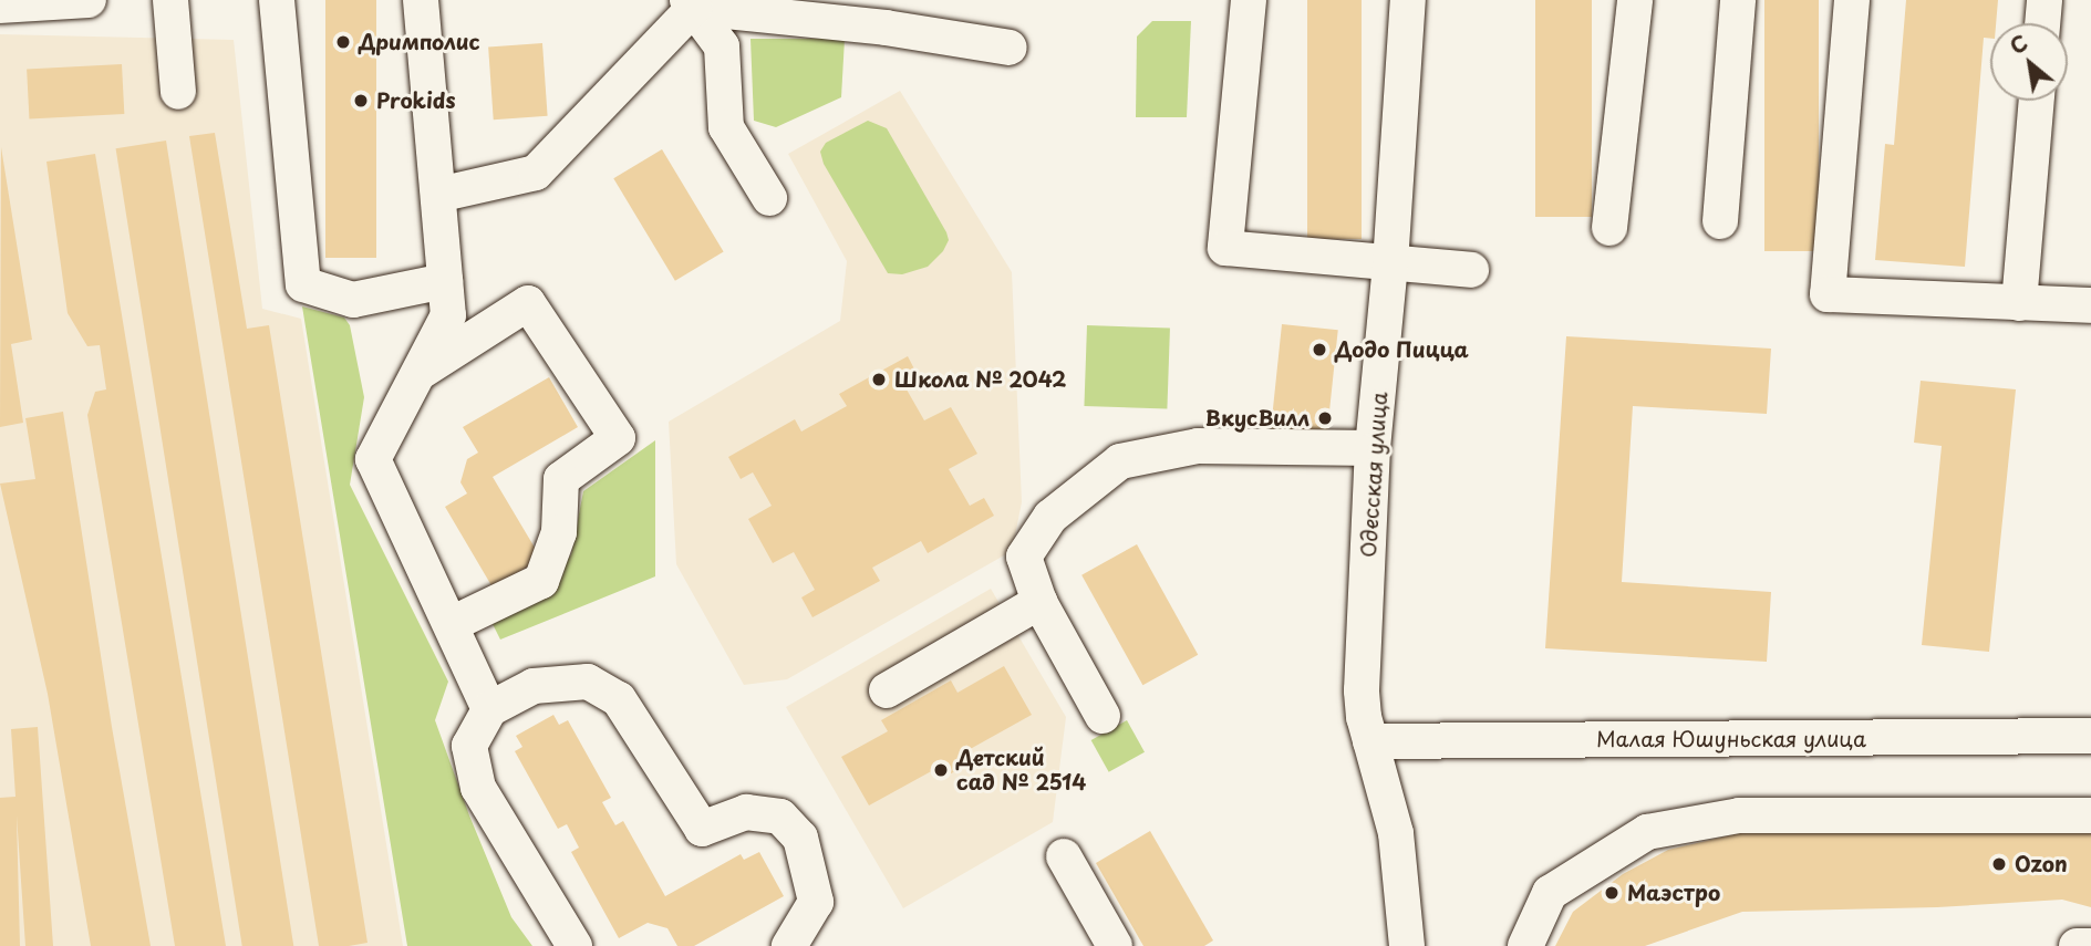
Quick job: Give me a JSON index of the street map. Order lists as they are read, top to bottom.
{
  "streets": {
    "street": ["Одесская улица", "Малая Юшуньская улица"]
  },
  "crossings": [
    ["Одесская улица", "Малая Юшуньская улица"]
  ],
  "places": [
    "Дримполис",
    "Prokids",
    "Додо Пицца",
    "Школа № 2042",
    "ВкусВилл",
    "Детский сад № 2514",
    "Ozon",
    "Маэстро"
  ],
  "north": "top left"
}
